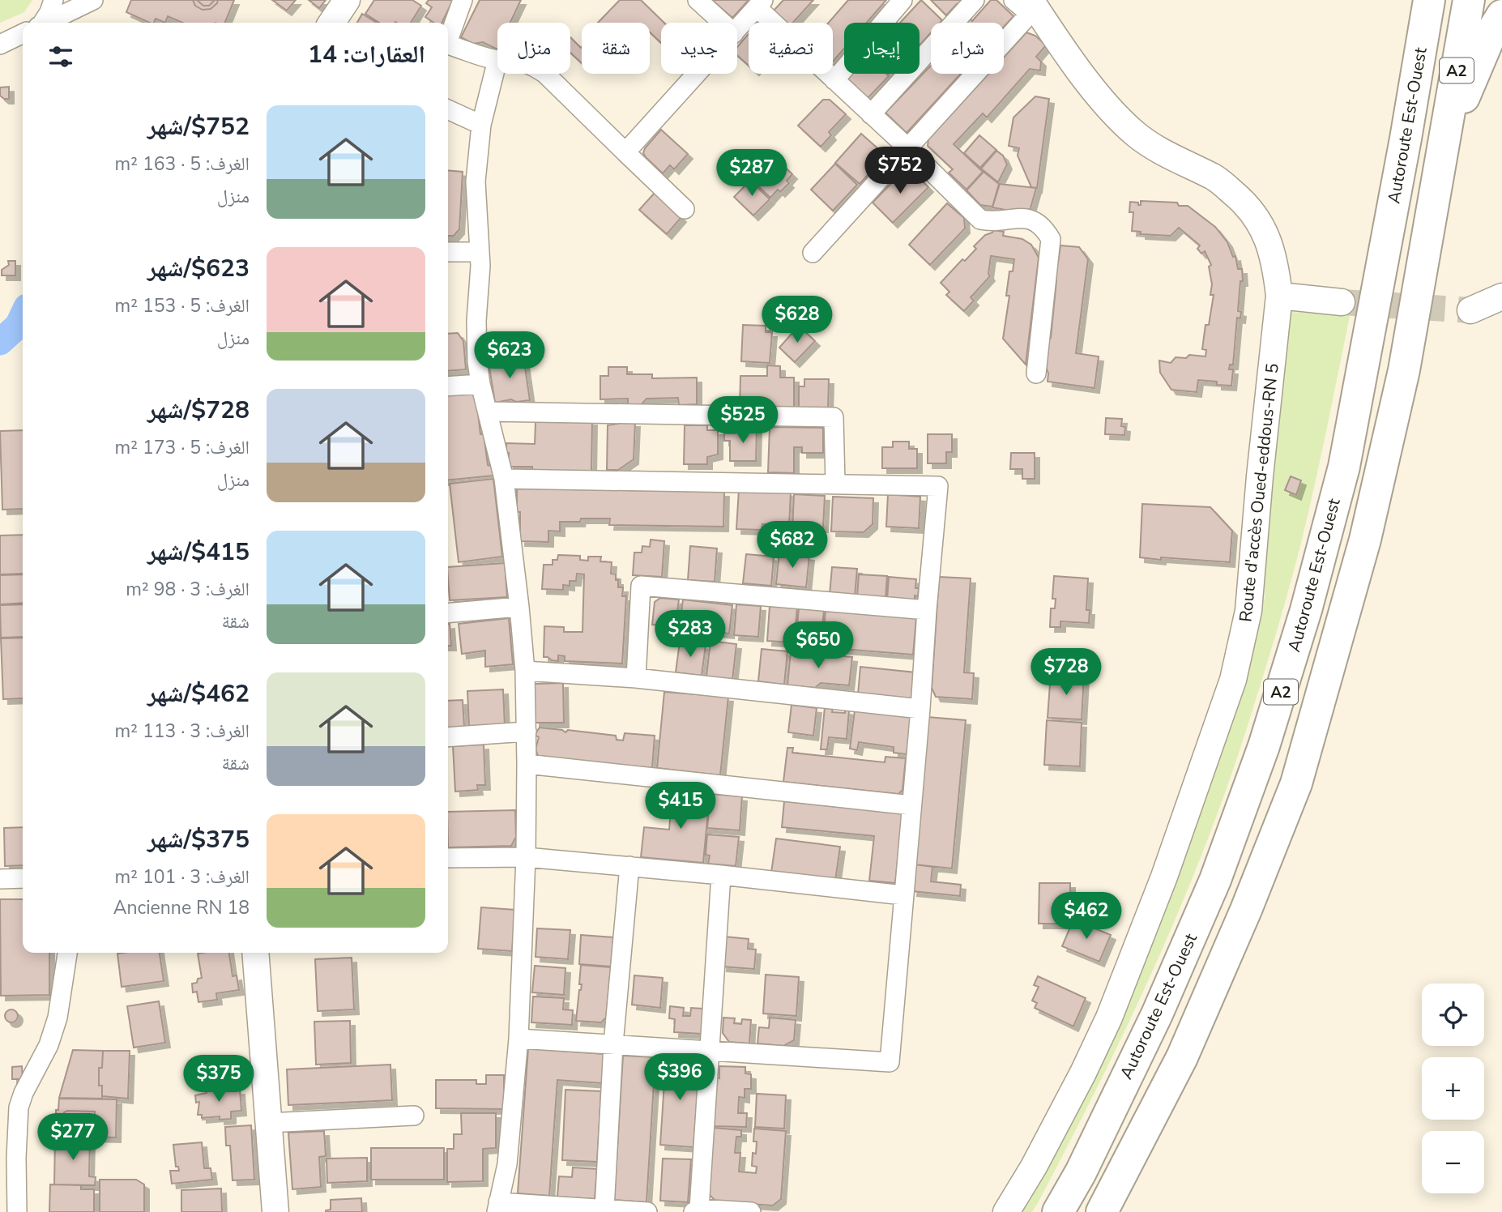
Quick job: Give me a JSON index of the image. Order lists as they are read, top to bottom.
{
  "streets": {
    "highway": ["A2", "Autoroute Est-Ouest"],
    "main road": ["Route d'accès Oued-eddous-RN 5"]
  },
  "page": {
    "chip": [
      "شراء",
      "إيجار",
      "تصفية",
      "جديد",
      "شقة",
      "منزل"
    ],
    "heading": "العقارات: 14",
    "list": [
      {
        "name": "$752/شهر",
        "note": "الغرف: 5 · 163 m² · منزل"
      },
      {
        "name": "$623/شهر",
        "note": "الغرف: 5 · 153 m² · منزل"
      },
      {
        "name": "$728/شهر",
        "note": "الغرف: 5 · 173 m² · منزل"
      },
      {
        "name": "$415/شهر",
        "note": "الغرف: 3 · 98 m² · شقة"
      },
      {
        "name": "$462/شهر",
        "note": "الغرف: 3 · 113 m² · شقة"
      },
      {
        "name": "$375/شهر",
        "note": "الغرف: 3 · 101 m² · Ancienne RN 18"
      }
    ],
    "price": [
      "$752",
      "$287",
      "$628",
      "$623",
      "$525",
      "$682",
      "$283",
      "$650",
      "$728",
      "$415",
      "$462",
      "$396",
      "$375",
      "$277"
    ],
    "map_buttons": ["+", "−"]
  }
}
